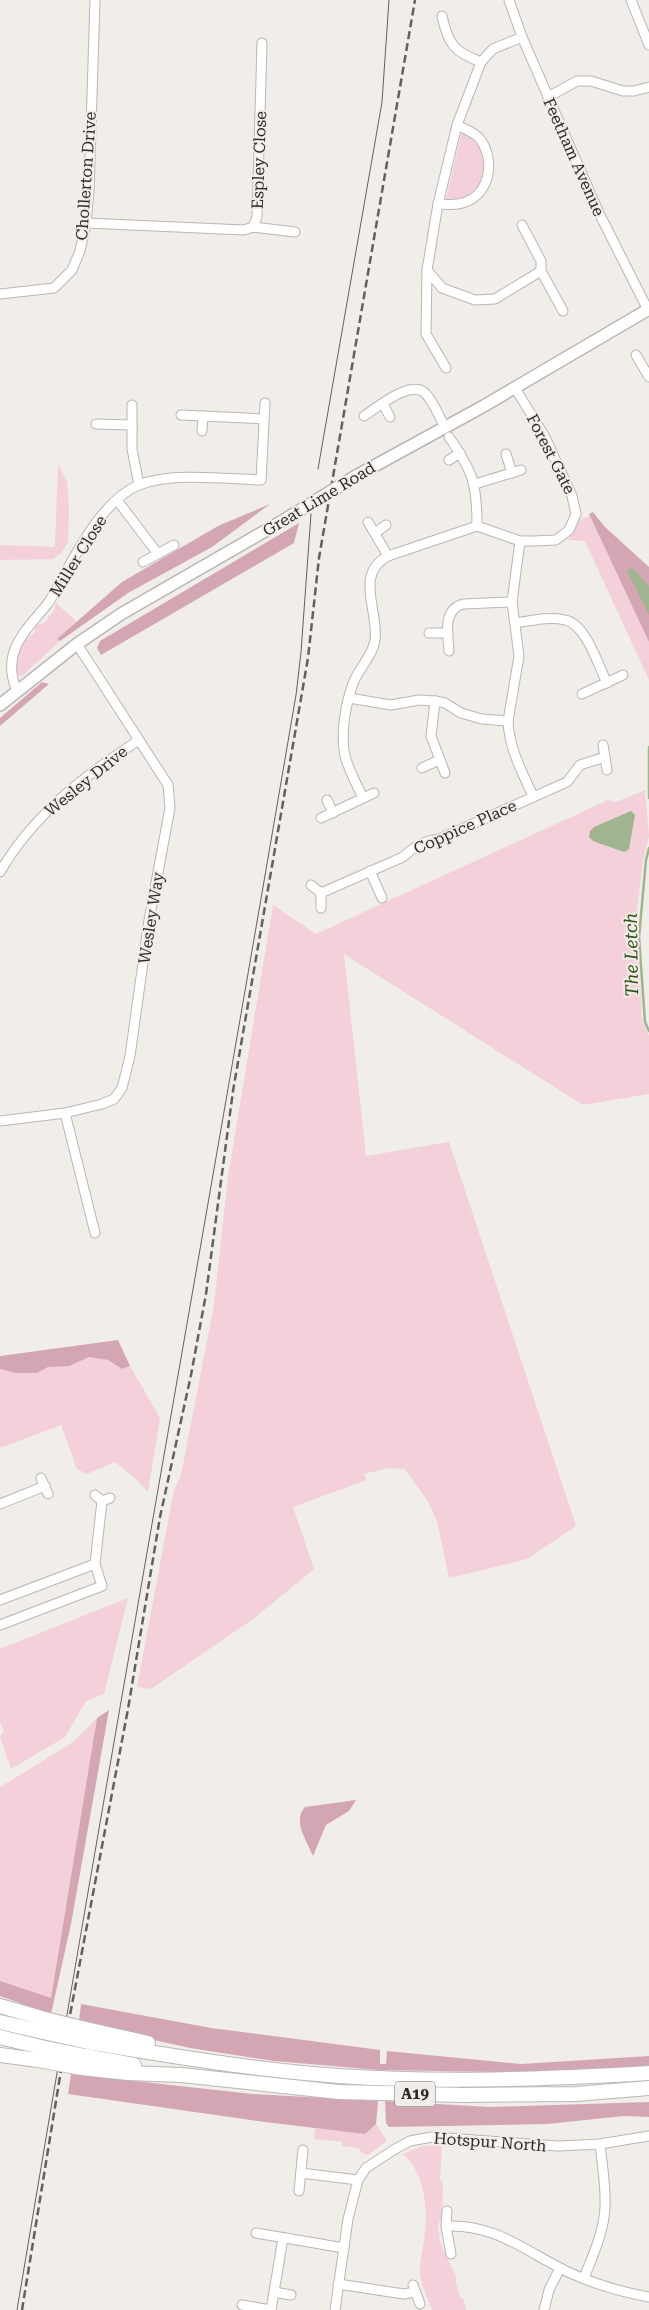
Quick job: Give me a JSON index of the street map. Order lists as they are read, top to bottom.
{
  "streets": {
    "highway": ["A19"],
    "main road": ["Great Lime Road"],
    "street": [
      "Feetham Avenue",
      "Espley Close",
      "Chollerton Drive",
      "Forest Gate",
      "Miller Close",
      "Wesley Drive",
      "Coppice Place",
      "Wesley Way",
      "Hotspur North"
    ]
  },
  "crossings": [
    ["Feetham Avenue", "Great Lime Road"],
    ["Espley Close", "Chollerton Drive"],
    ["Forest Gate", "Great Lime Road"],
    ["Great Lime Road", "Miller Close"],
    ["Great Lime Road", "Wesley Way"],
    ["Wesley Drive", "Wesley Way"]
  ],
  "water": ["The Letch"]
}
